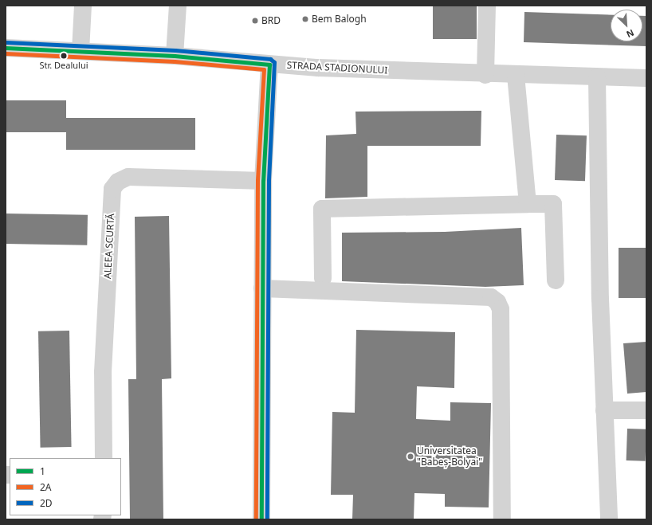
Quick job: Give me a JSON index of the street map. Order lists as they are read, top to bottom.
{
  "streets": {
    "street": ["STRADA STADIONULUI", "ALEEA SCURTĂ"]
  },
  "places": [
    "Bem Balogh",
    "BRD",
    "Str. Dealului",
    "Universitatea \"Babeș-Bolyai\""
  ],
  "lines": ["transit line 2D", "transit line 1", "transit line 2A"],
  "legend": ["1", "2A", "2D"],
  "north": "bottom right"
}
